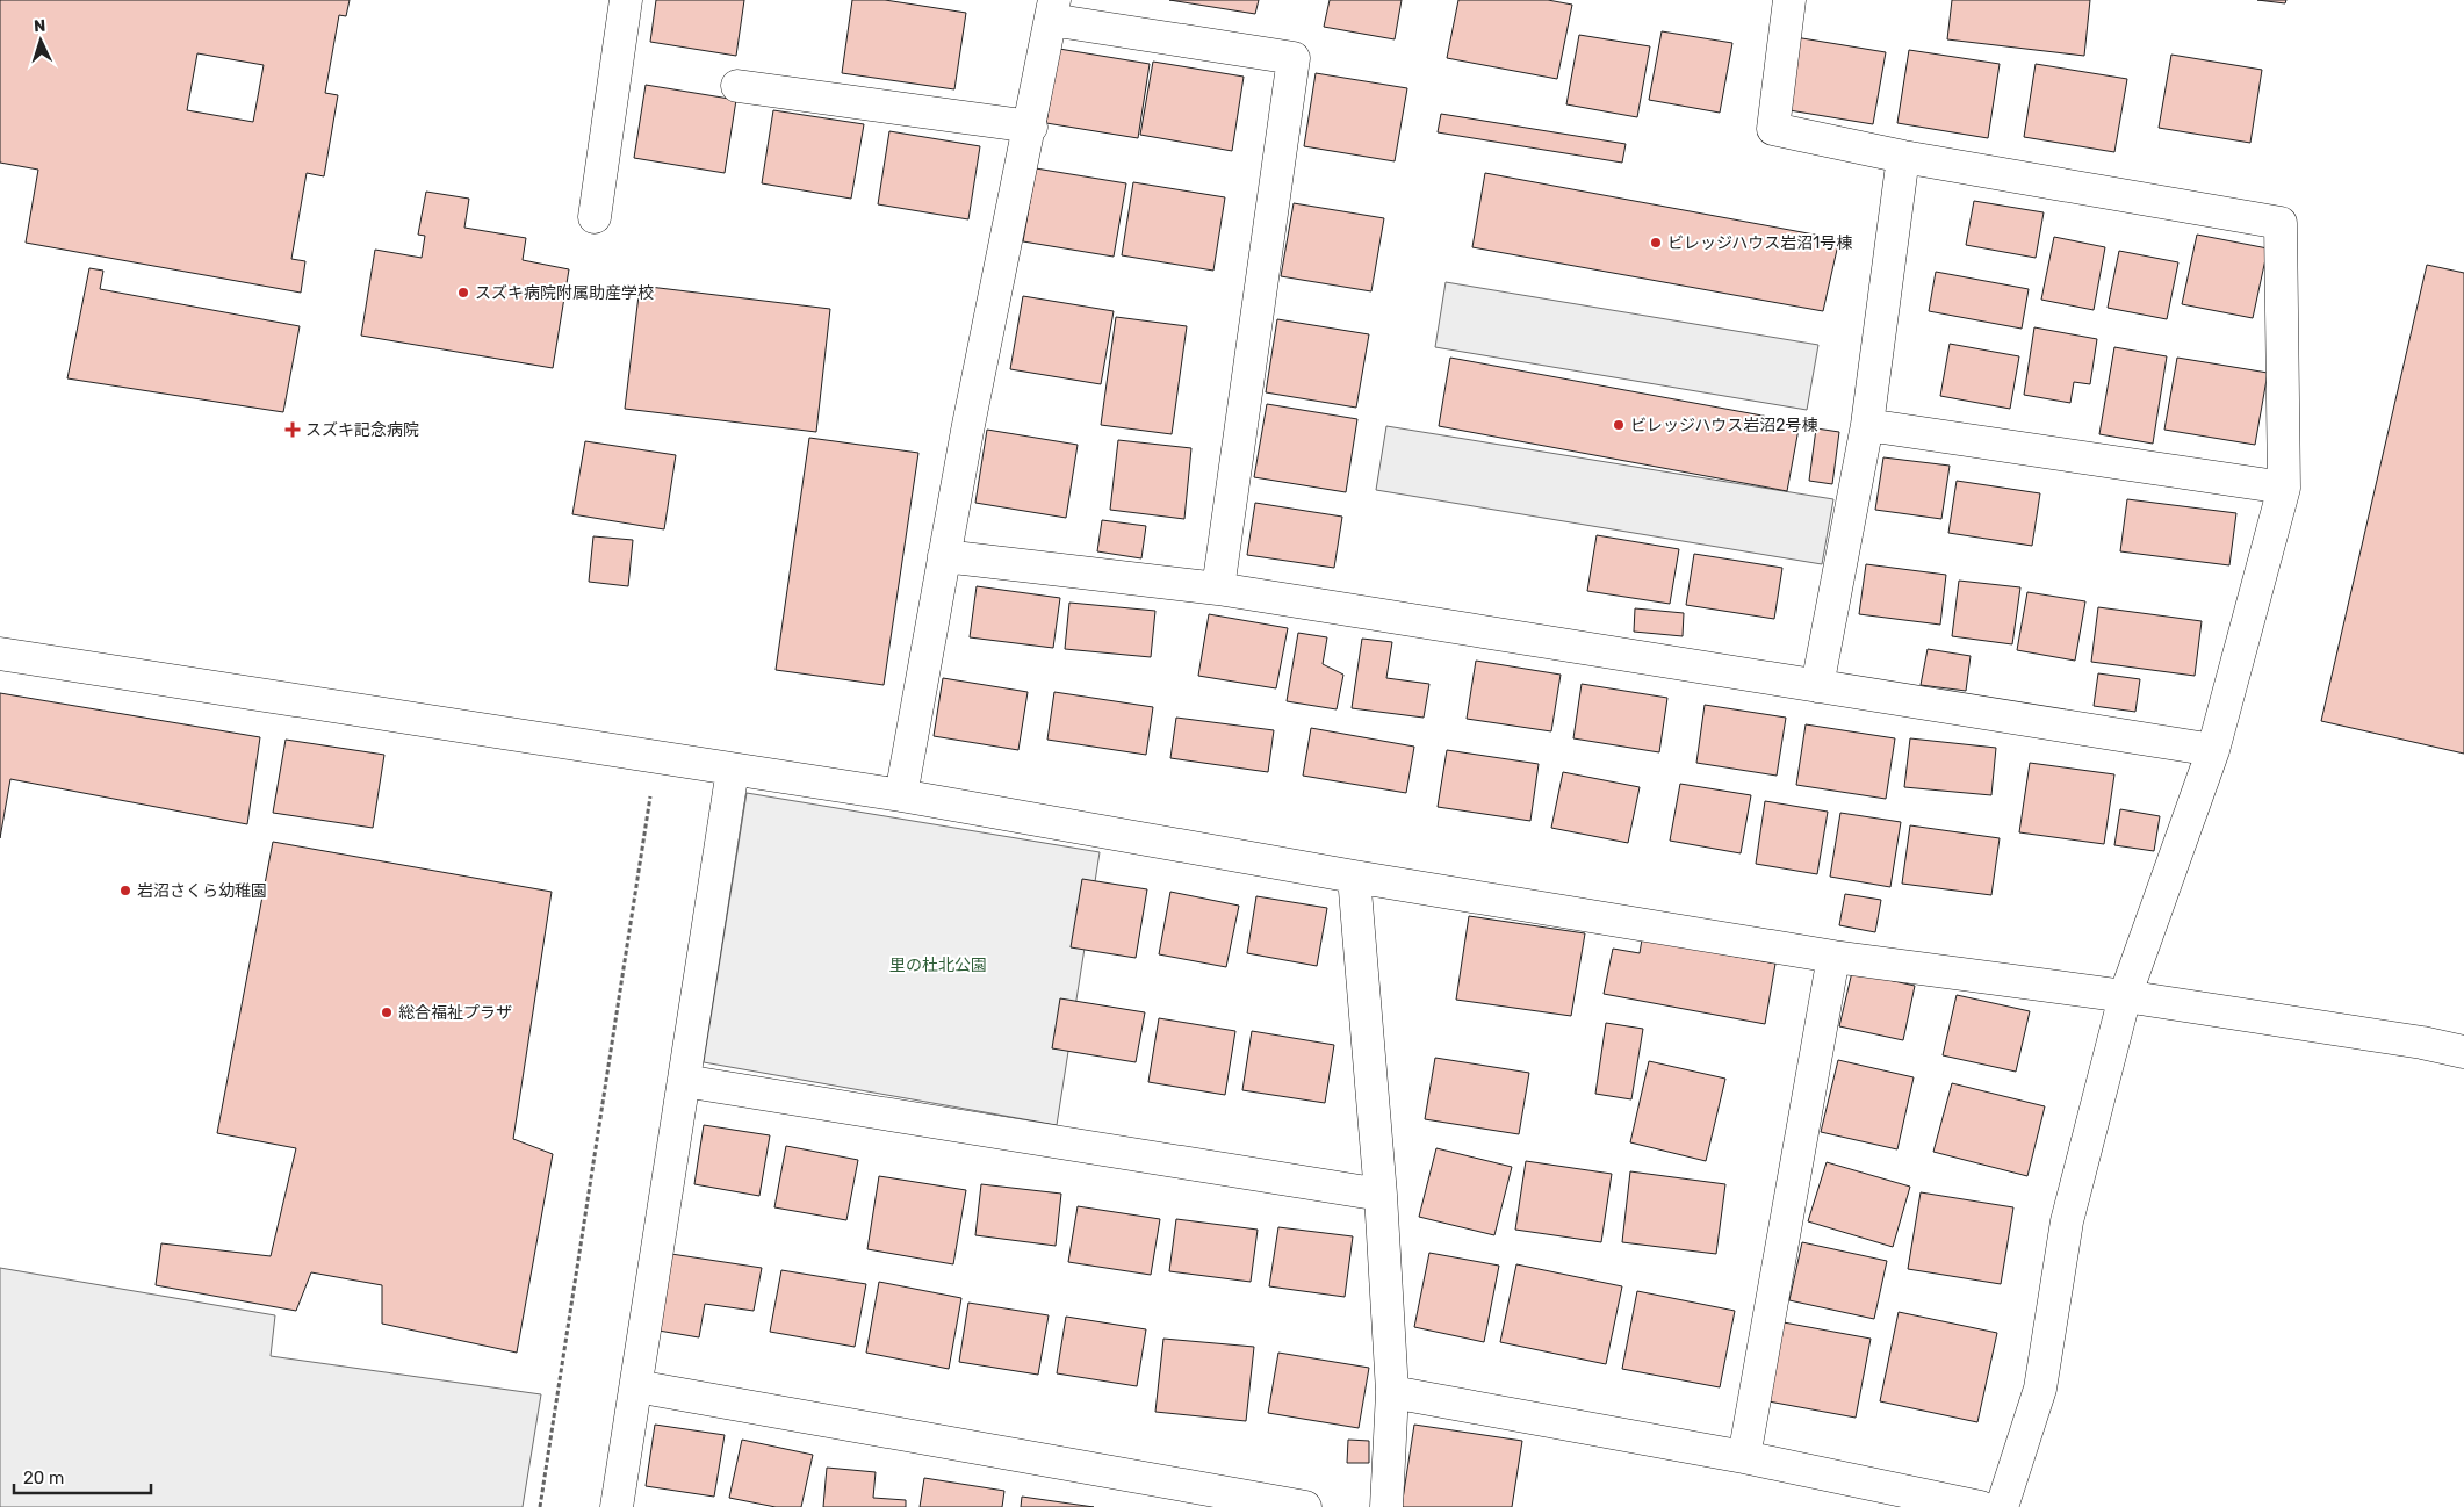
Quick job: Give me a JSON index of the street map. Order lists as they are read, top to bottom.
{
  "parks": ["里の杜北公園"],
  "places": {
    "other": [
      "ビレッジハウス岩沼1号棟",
      "スズキ病院附属助産学校",
      "ビレッジハウス岩沼2号棟",
      "岩沼さくら幼稚園",
      "総合福祉プラザ"
    ],
    "health": ["スズキ記念病院"]
  },
  "scale_bar": "20 m",
  "north": "top"
}
